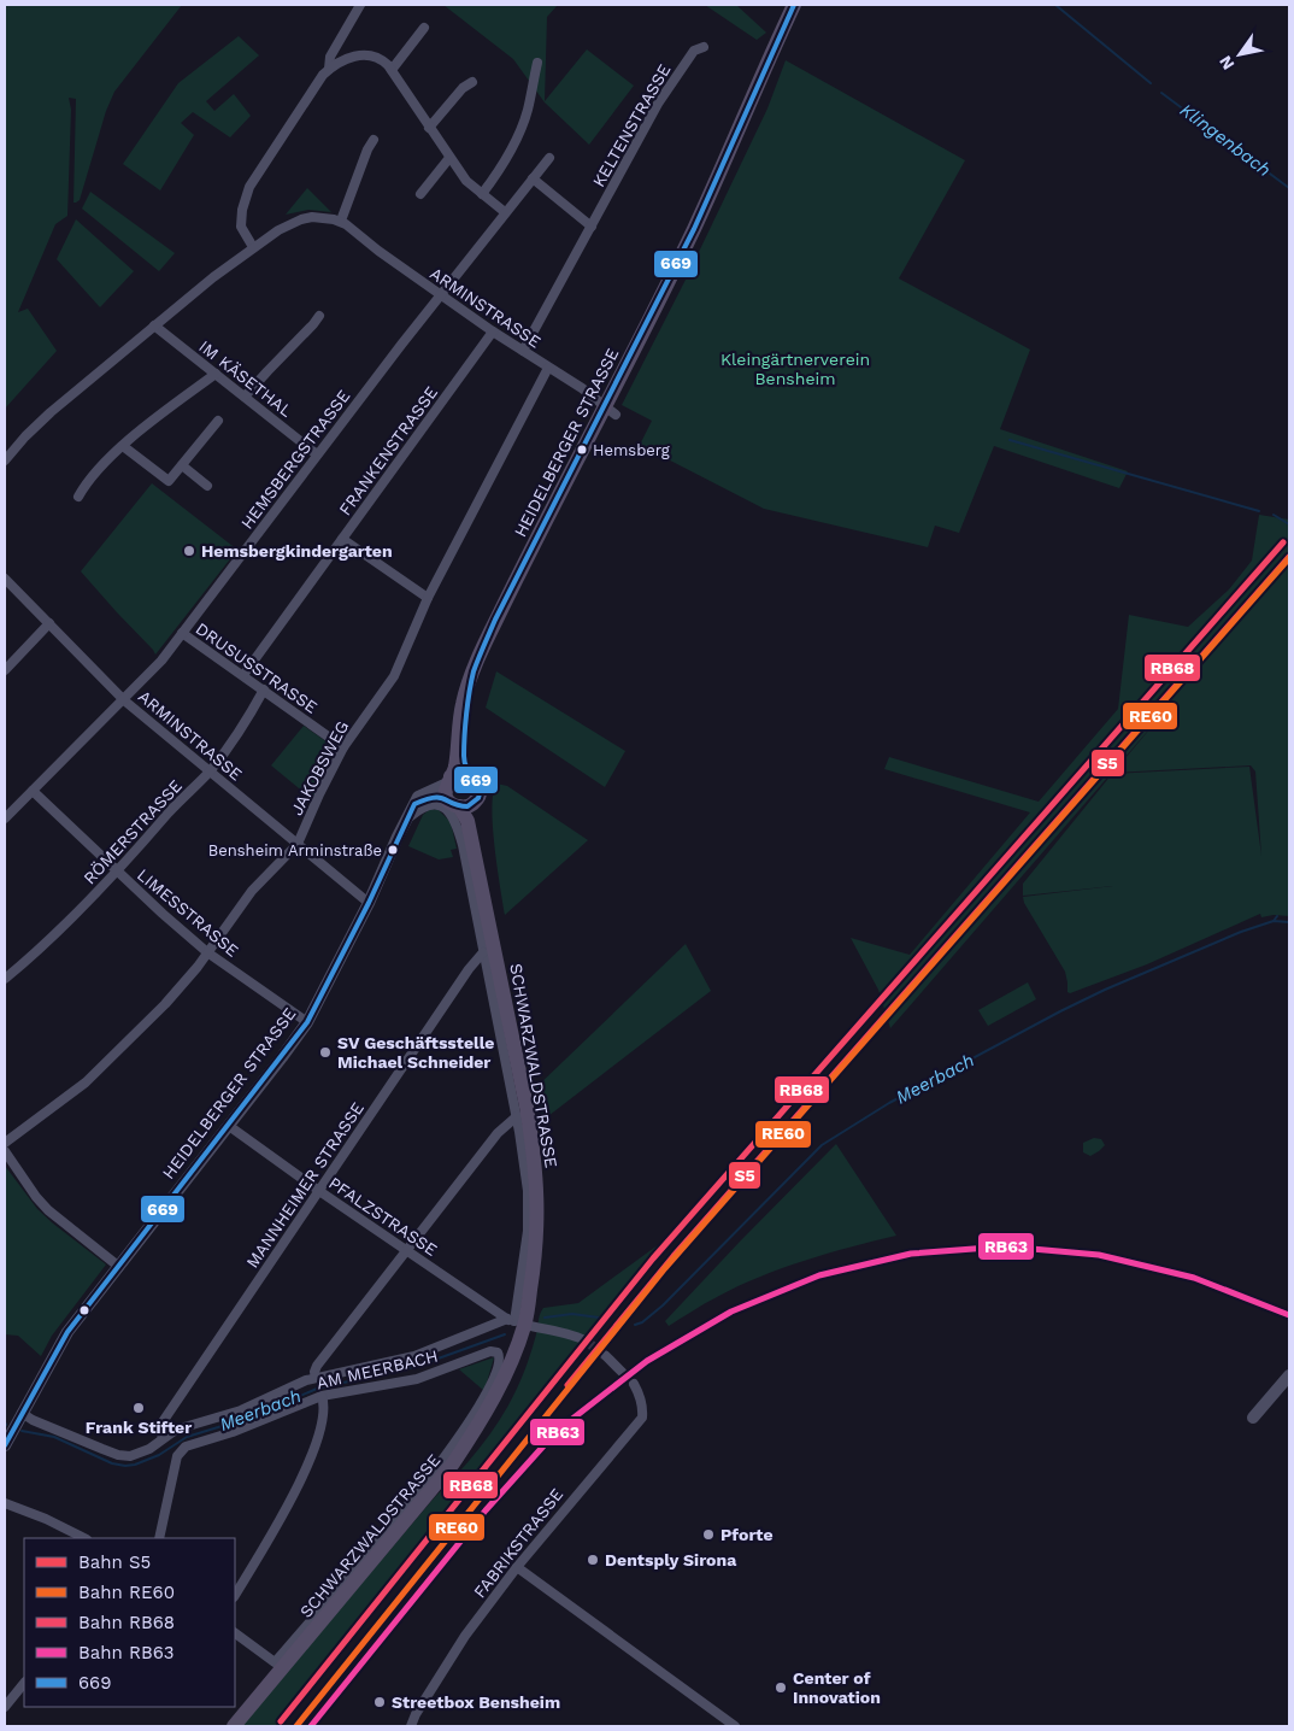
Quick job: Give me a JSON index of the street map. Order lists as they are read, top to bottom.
{
  "streets": {
    "main road": ["HEIDELBERGER STRASSE", "SCHWARZWALDSTRASSE"],
    "street": [
      "KELTENSTRASSE",
      "ARMINSTRASSE",
      "IM KÄSETHAL",
      "FRANKENSTRASSE",
      "HEMSBERGSTRASSE",
      "DRUSUSSTRASSE",
      "JAKOBSWEG",
      "RÖMERSTRASSE",
      "LIMESSTRASSE",
      "MANNHEIMER STRASSE",
      "PFALZSTRASSE",
      "AM MEERBACH",
      "FABRIKSTRASSE"
    ]
  },
  "crossings": [
    ["KELTENSTRASSE", "ARMINSTRASSE"],
    ["ARMINSTRASSE", "HEIDELBERGER STRASSE"],
    ["ARMINSTRASSE", "FRANKENSTRASSE"],
    ["ARMINSTRASSE", "HEMSBERGSTRASSE"],
    ["ARMINSTRASSE", "JAKOBSWEG"],
    ["ARMINSTRASSE", "RÖMERSTRASSE"],
    ["IM KÄSETHAL", "HEMSBERGSTRASSE"],
    ["HEIDELBERGER STRASSE", "LIMESSTRASSE"],
    ["HEIDELBERGER STRASSE", "SCHWARZWALDSTRASSE"],
    ["HEIDELBERGER STRASSE", "PFALZSTRASSE"],
    ["FRANKENSTRASSE", "DRUSUSSTRASSE"],
    ["HEMSBERGSTRASSE", "DRUSUSSTRASSE"],
    ["HEMSBERGSTRASSE", "LIMESSTRASSE"],
    ["DRUSUSSTRASSE", "JAKOBSWEG"],
    ["DRUSUSSTRASSE", "RÖMERSTRASSE"],
    ["JAKOBSWEG", "LIMESSTRASSE"],
    ["RÖMERSTRASSE", "LIMESSTRASSE"],
    ["SCHWARZWALDSTRASSE", "MANNHEIMER STRASSE"],
    ["SCHWARZWALDSTRASSE", "PFALZSTRASSE"],
    ["SCHWARZWALDSTRASSE", "AM MEERBACH"],
    ["MANNHEIMER STRASSE", "PFALZSTRASSE"]
  ],
  "water": ["Klingenbach", "Meerbach"],
  "parks": ["Kleingärtnerverein Bensheim"],
  "places": [
    "Hemsberg",
    "Hemsbergkindergarten",
    "Bensheim Arminstraße",
    "SV Geschäftsstelle Michael Schneider",
    "Frank Stifter",
    "Pforte",
    "Dentsply Sirona",
    "Center of Innovation",
    "Streetbox Bensheim"
  ],
  "lines": [
    "transit line 669",
    "rail line RB68",
    "rail line S5",
    "rail line RE60",
    "rail line RB63"
  ],
  "legend": [
    "Bahn S5",
    "Bahn RE60",
    "Bahn RB68",
    "Bahn RB63",
    "669"
  ],
  "north": "bottom left"
}
